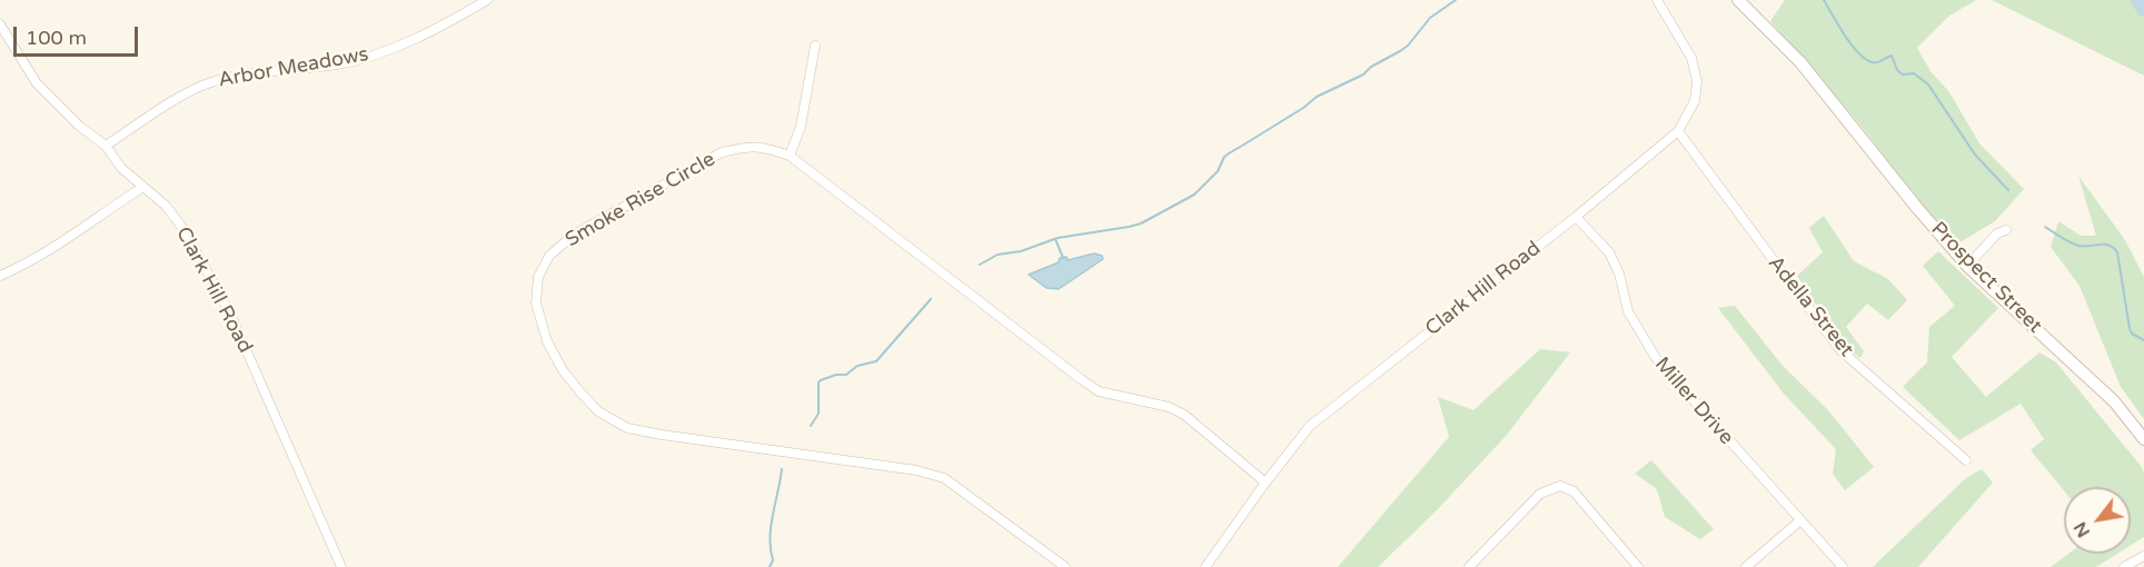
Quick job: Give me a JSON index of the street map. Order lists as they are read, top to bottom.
{
  "streets": {
    "main road": ["Prospect Street"],
    "street": [
      "Arbor Meadows",
      "Smoke Rise Circle",
      "Clark Hill Road",
      "Adella Street",
      "Miller Drive"
    ]
  },
  "crossings": [
    ["Arbor Meadows", "Clark Hill Road"],
    ["Smoke Rise Circle", "Clark Hill Road"],
    ["Clark Hill Road", "Adella Street"],
    ["Clark Hill Road", "Miller Drive"]
  ],
  "scale_bar": "100 m",
  "north": "bottom left"
}
